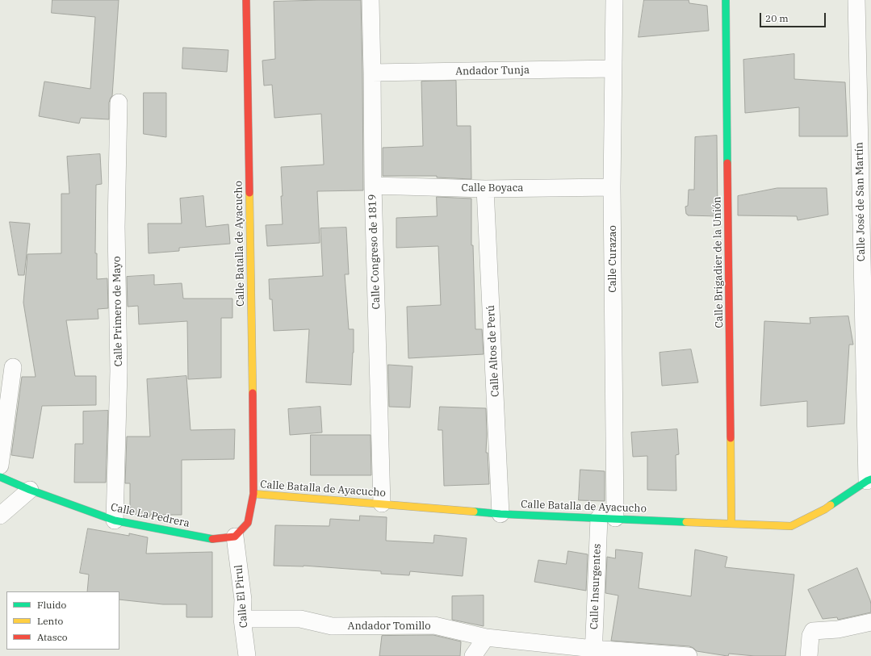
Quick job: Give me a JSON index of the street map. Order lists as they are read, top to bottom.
{
  "streets": {
    "street": [
      "Andador Tunja",
      "Calle Boyaca",
      "Calle José de San Martín",
      "Calle Batalla de Ayacucho",
      "Calle Congreso de 1819",
      "Calle Curazao",
      "Calle Brigadier de la Unión",
      "Calle Primero de Mayo",
      "Calle Altos de Perú",
      "Calle La Pedrera",
      "Calle Insurgentes",
      "Calle El Pirul",
      "Andador Tomillo"
    ]
  },
  "crossings": [
    ["Andador Tunja", "Calle Congreso de 1819"],
    ["Andador Tunja", "Calle Curazao"],
    ["Calle Boyaca", "Calle Congreso de 1819"],
    ["Calle Boyaca", "Calle Curazao"],
    ["Calle Boyaca", "Calle Altos de Perú"],
    ["Calle José de San Martín", "Calle Batalla de Ayacucho"],
    ["Calle Batalla de Ayacucho", "Calle Congreso de 1819"],
    ["Calle Batalla de Ayacucho", "Calle Curazao"],
    ["Calle Batalla de Ayacucho", "Calle Brigadier de la Unión"],
    ["Calle Batalla de Ayacucho", "Calle Altos de Perú"],
    ["Calle Batalla de Ayacucho", "Calle Insurgentes"],
    ["Calle Curazao", "Calle Insurgentes"],
    ["Calle Primero de Mayo", "Calle La Pedrera"],
    ["Calle La Pedrera", "Calle El Pirul"],
    ["Calle Insurgentes", "Andador Tomillo"],
    ["Calle El Pirul", "Andador Tomillo"]
  ],
  "legend": ["Fluido", "Lento", "Atasco"],
  "scale_bar": "20 m"
}
